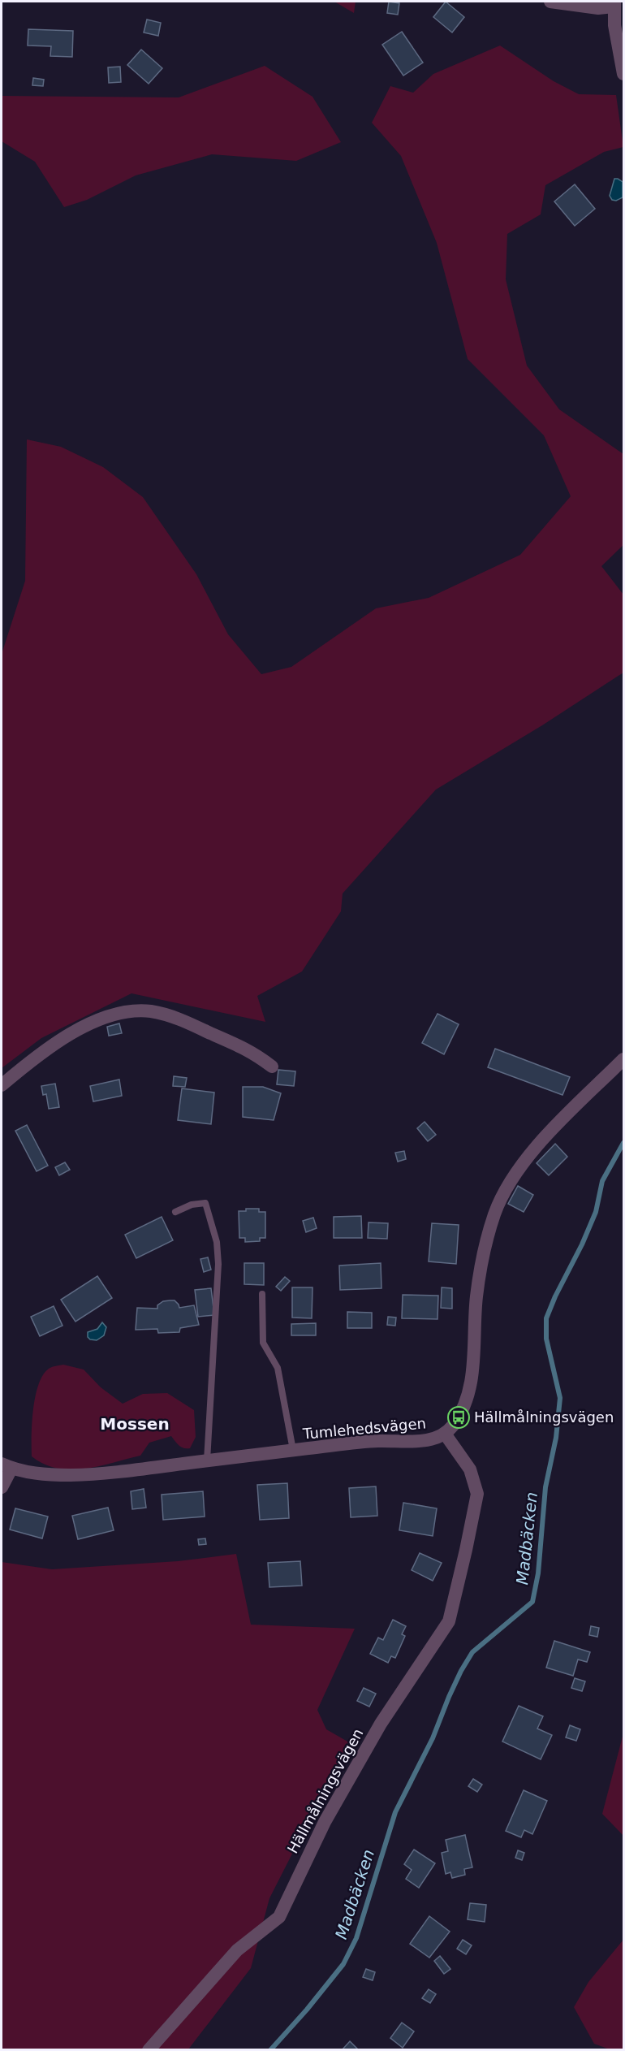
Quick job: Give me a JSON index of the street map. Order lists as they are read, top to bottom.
{
  "streets": {
    "street": ["Tumlehedsvägen", "Hällmålningsvägen"]
  },
  "crossings": [
    ["Tumlehedsvägen", "Hällmålningsvägen"]
  ],
  "districts": ["Mossen"],
  "water": ["Madbäcken"],
  "places": {
    "bus stop": ["Hällmålningsvägen"]
  }
}
